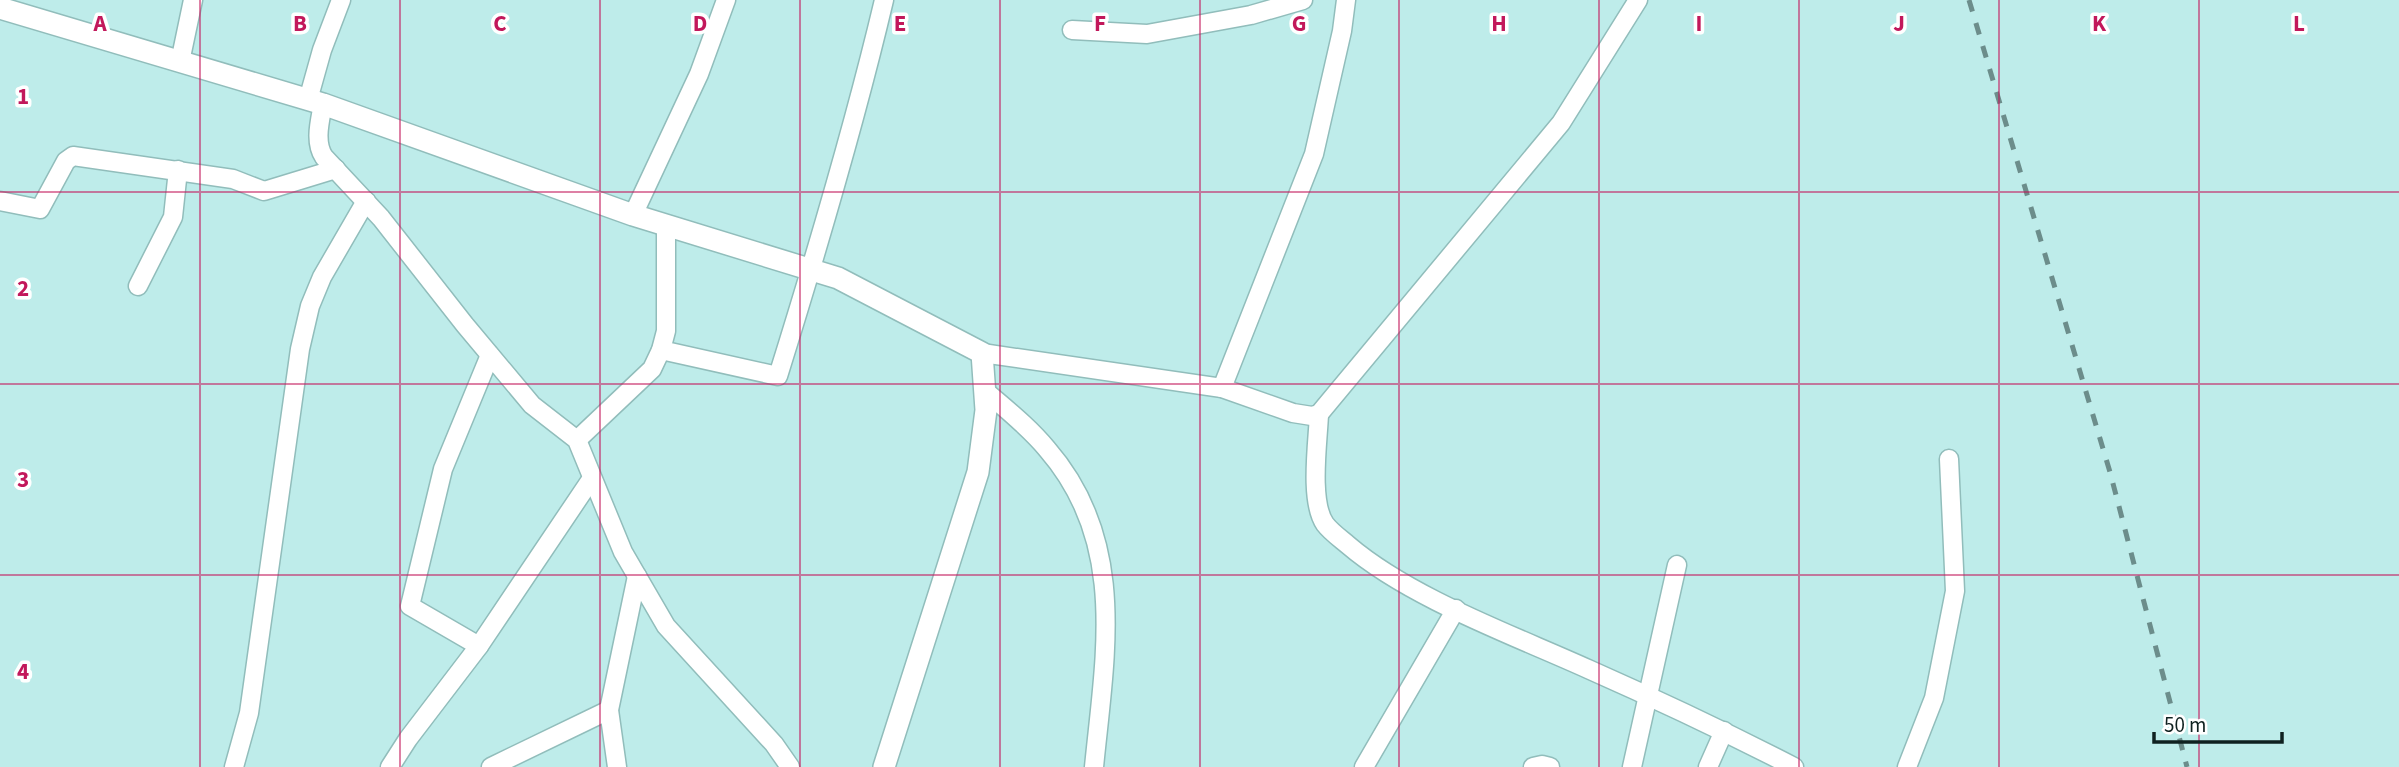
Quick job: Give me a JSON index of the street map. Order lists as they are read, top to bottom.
{
  "scale_bar": "50 m",
  "grid": {
    "columns": [
      "A",
      "B",
      "C",
      "D",
      "E",
      "F",
      "G",
      "H",
      "I",
      "J",
      "K",
      "L"
    ],
    "rows": [
      "1",
      "2",
      "3",
      "4"
    ]
  }
}
